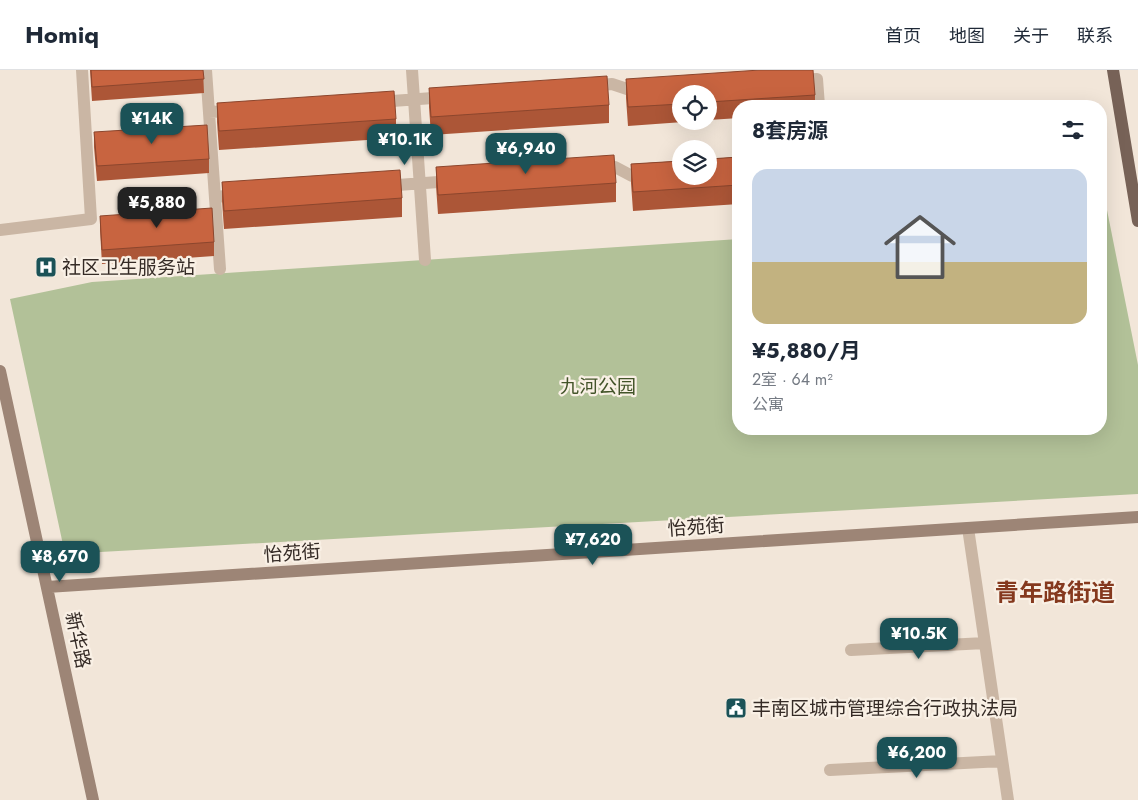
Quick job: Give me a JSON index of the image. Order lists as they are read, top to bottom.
{
  "streets": {
    "street": ["怡苑街", "新华路"]
  },
  "crossings": [
    ["怡苑街", "新华路"]
  ],
  "districts": ["青年路街道"],
  "parks": ["九河公园"],
  "places": {
    "hospital": ["社区卫生服务站"],
    "public building": ["丰南区城市管理综合行政执法局"]
  },
  "page": {
    "header": "Homiq",
    "nav": [
      "首页",
      "地图",
      "关于",
      "联系"
    ],
    "heading": "8套房源",
    "price": [
      "¥14K",
      "¥10.1K",
      "¥6,940",
      "¥5,880",
      "¥7,620",
      "¥8,670",
      "¥10.5K",
      "¥6,200"
    ],
    "list": [
      {
        "name": "¥5,880/月",
        "note": "2室 · 64 m² · 公寓"
      }
    ]
  }
}
